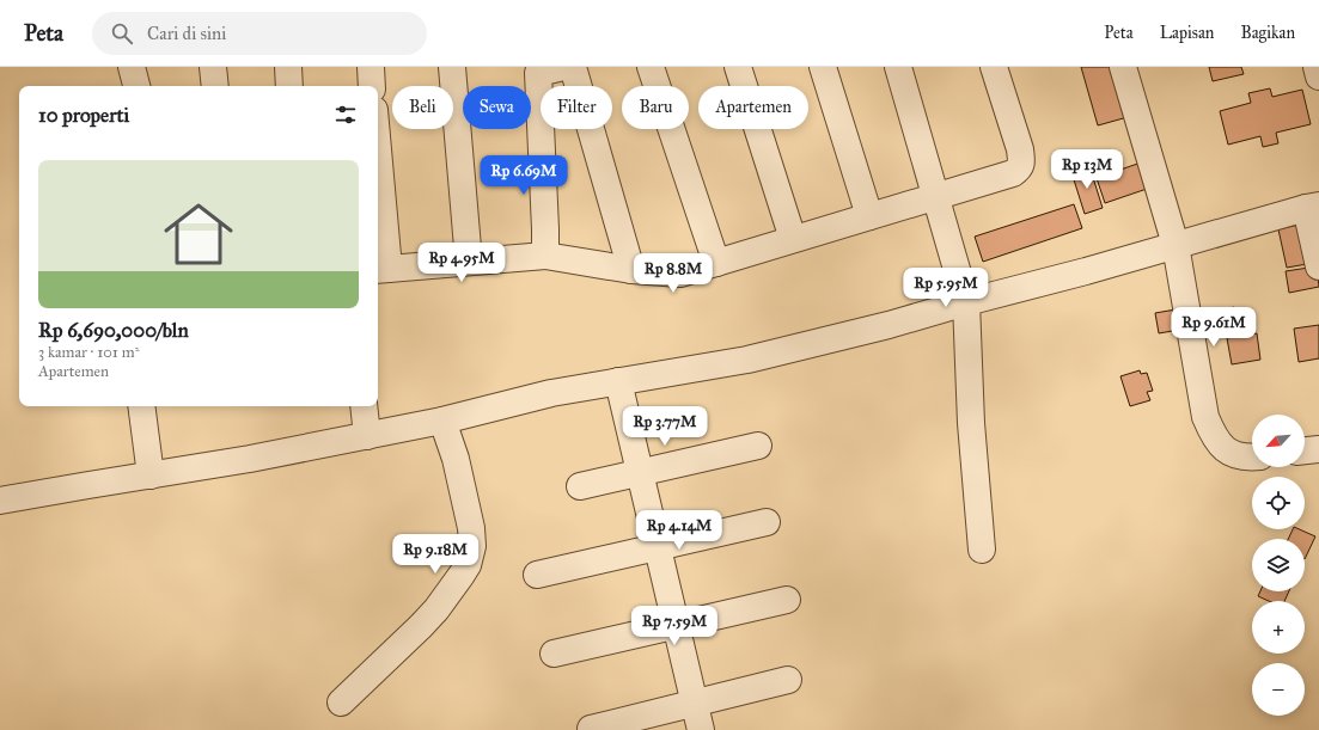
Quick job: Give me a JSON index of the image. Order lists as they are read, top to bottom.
{
  "north": "bottom left",
  "page": {
    "header": "Peta",
    "search": "Cari di sini",
    "nav": ["Peta", "Lapisan", "Bagikan"],
    "chip": [
      "Beli",
      "Sewa",
      "Filter",
      "Baru",
      "Apartemen"
    ],
    "heading": "10 properti",
    "list": [
      {
        "name": "Rp 6,690,000/bln",
        "note": "3 kamar · 101 m² · Apartemen"
      }
    ],
    "price": [
      "Rp 13M",
      "Rp 6.69M",
      "Rp 4.95M",
      "Rp 8.8M",
      "Rp 5.95M",
      "Rp 9.61M",
      "Rp 3.77M",
      "Rp 4.14M",
      "Rp 9.18M",
      "Rp 7.59M"
    ],
    "map_buttons": ["+", "−"]
  }
}
